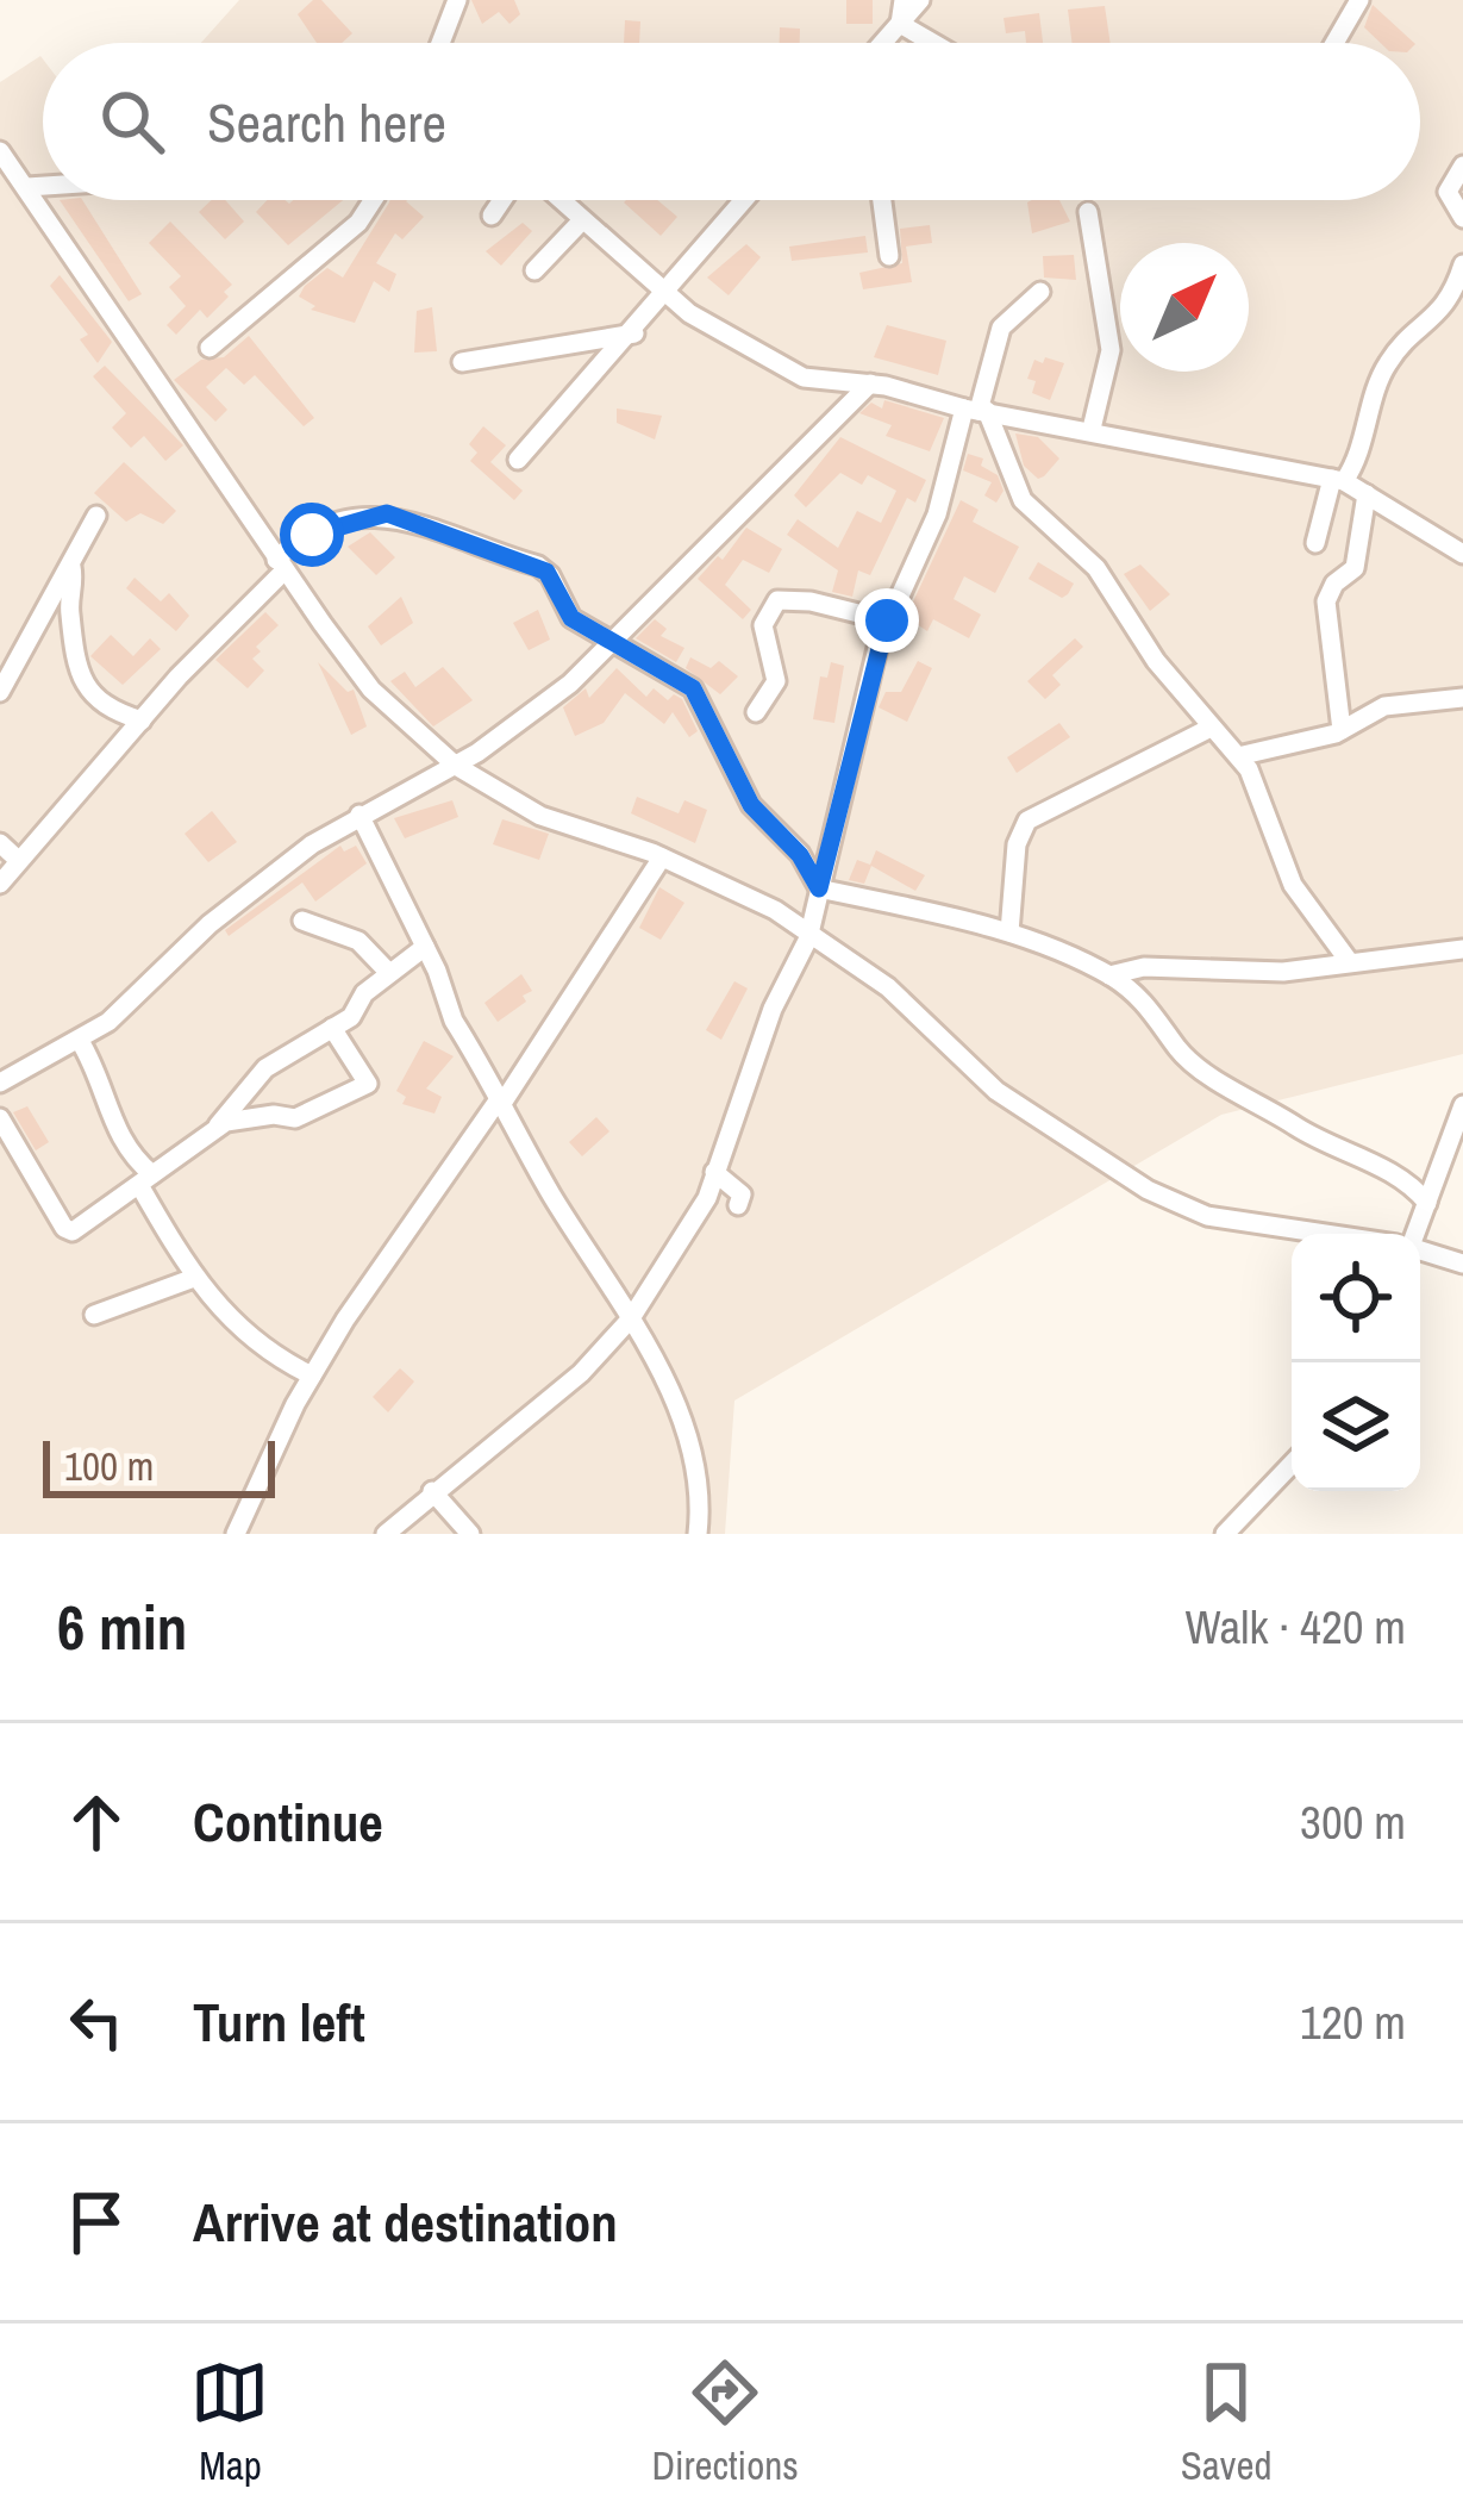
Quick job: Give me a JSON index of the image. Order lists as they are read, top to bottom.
{
  "scale_bar": "100 m",
  "north": "top right",
  "page": {
    "search": "Search here",
    "scale": "100 m",
    "heading": ["6 min", "Walk · 420 m"],
    "list": [
      ["Continue", "300 m"],
      ["Turn left", "120 m"],
      "Arrive at destination"
    ],
    "nav": ["Map", "Directions", "Saved"]
  }
}
